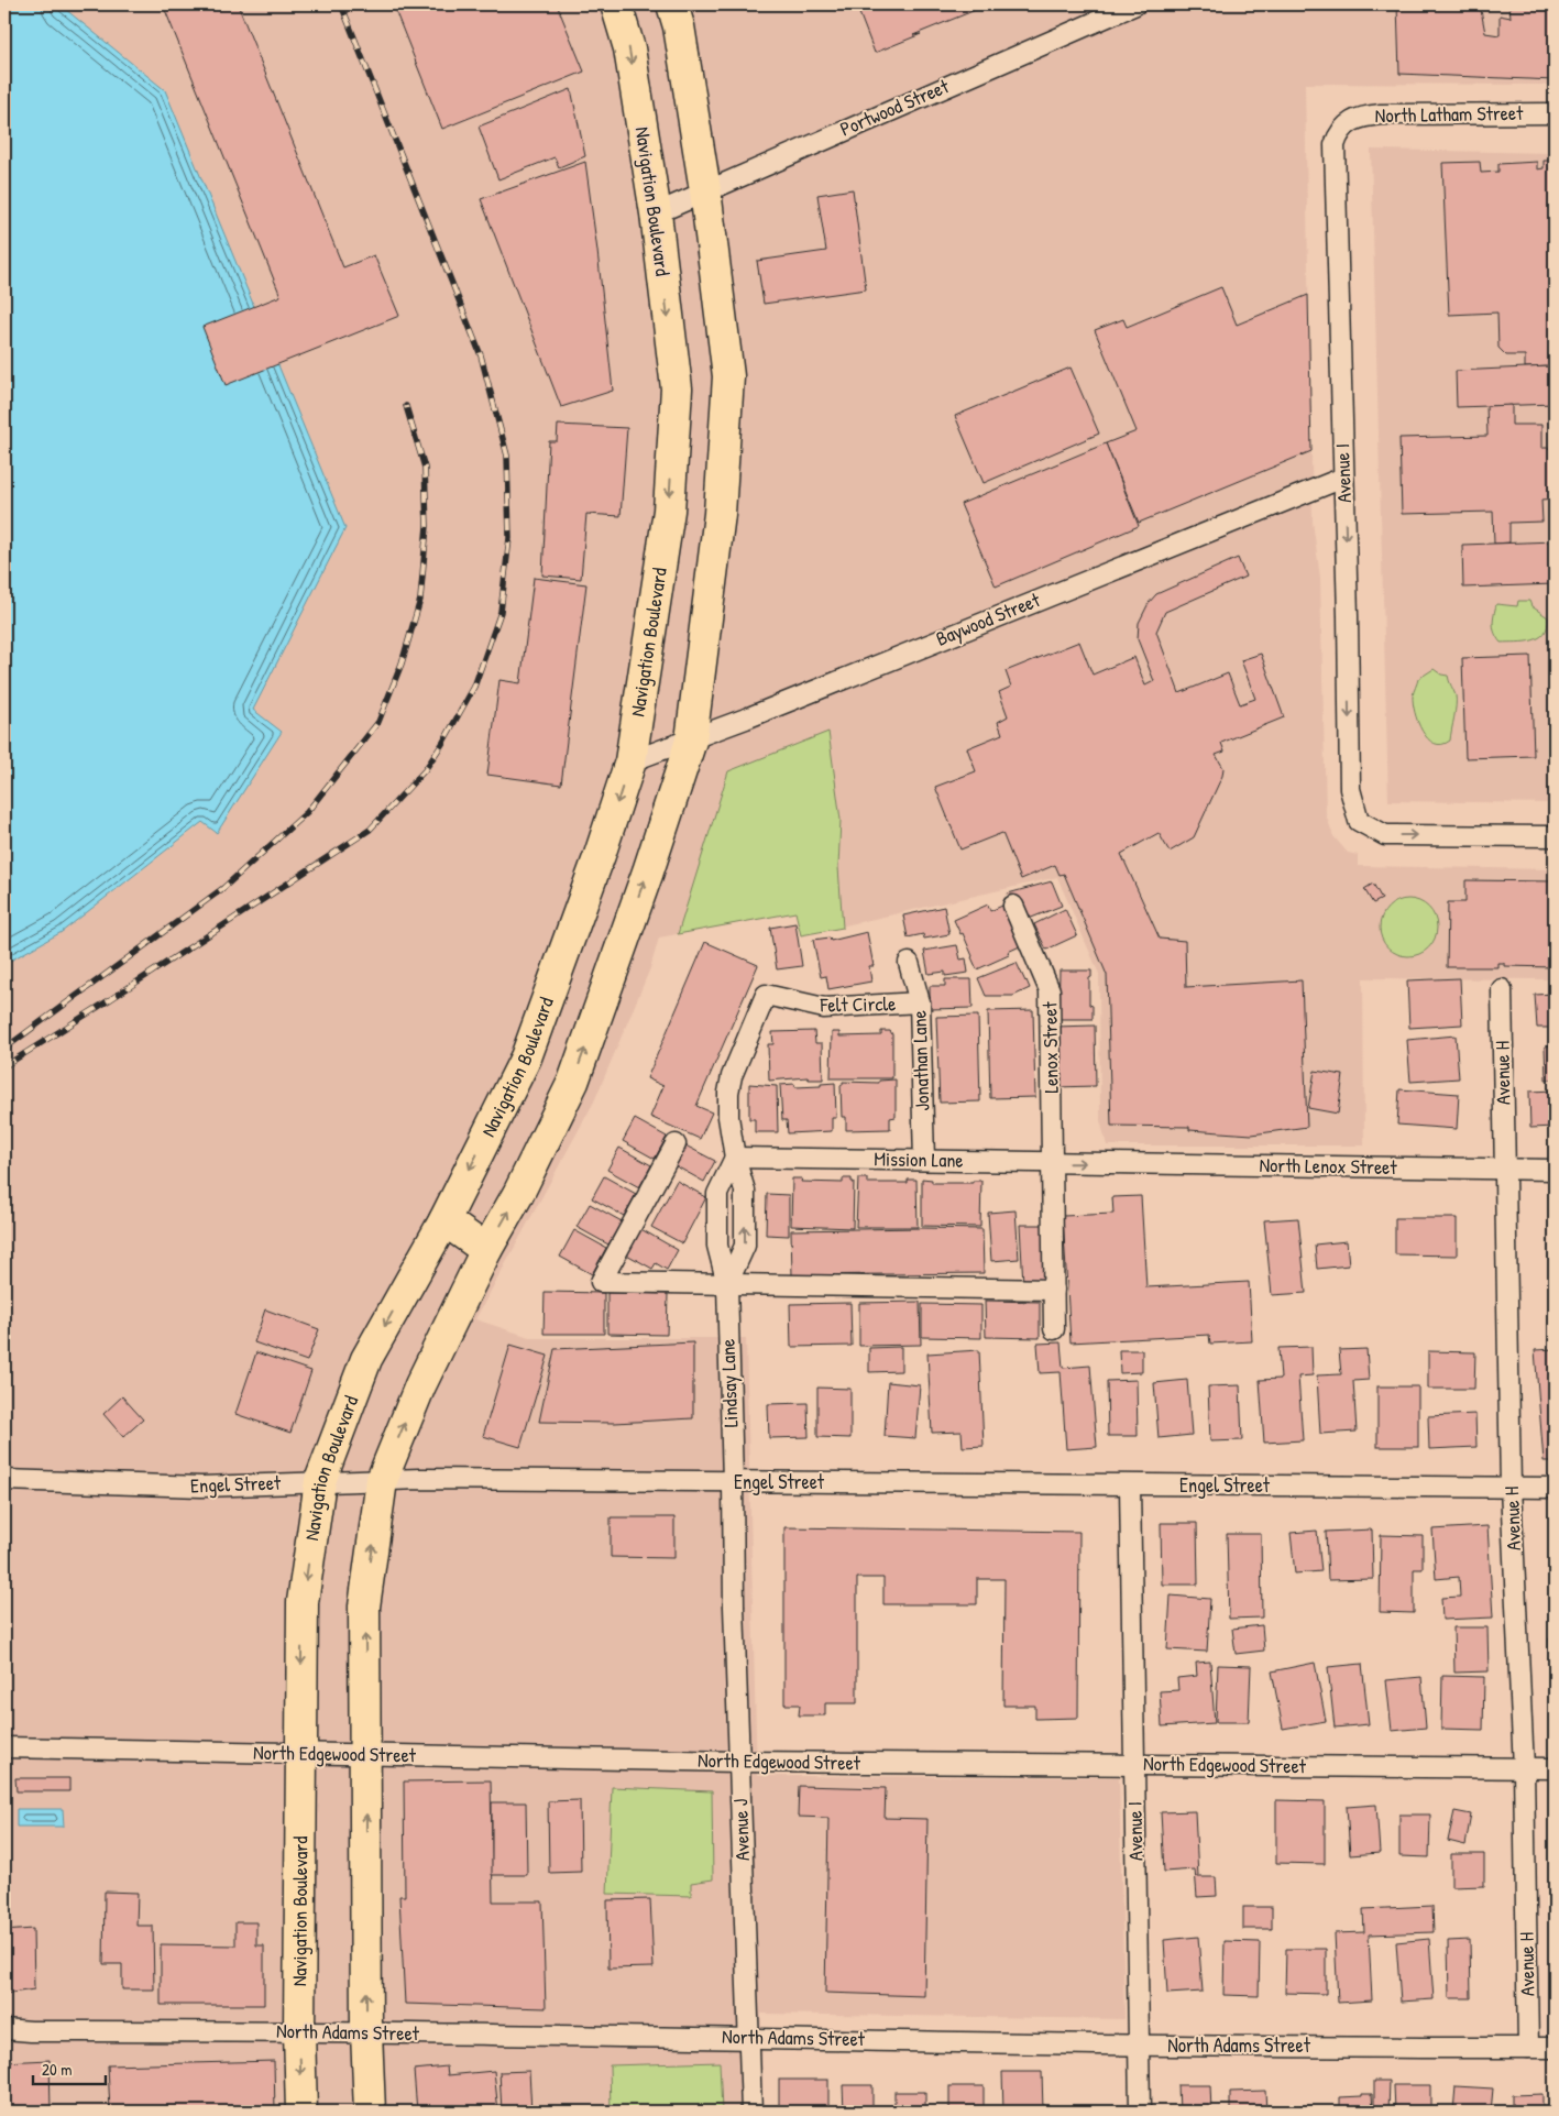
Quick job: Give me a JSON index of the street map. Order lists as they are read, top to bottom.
{
  "streets": {
    "main road": ["Navigation Boulevard"],
    "street": [
      "Portwood Street",
      "North Latham Street",
      "Avenue I",
      "Baywood Street",
      "Felt Circle",
      "Lenox Street",
      "Jonathan Lane",
      "Avenue H",
      "Mission Lane",
      "North Lenox Street",
      "Lindsay Lane",
      "Engel Street",
      "North Edgewood Street",
      "Avenue J",
      "North Adams Street"
    ]
  },
  "crossings": [
    ["Portwood Street", "Navigation Boulevard"],
    ["North Latham Street", "Avenue I"],
    ["Navigation Boulevard", "Baywood Street"],
    ["Navigation Boulevard", "Engel Street"],
    ["Navigation Boulevard", "North Edgewood Street"],
    ["Navigation Boulevard", "North Adams Street"],
    ["Avenue I", "Baywood Street"],
    ["Avenue I", "Engel Street"],
    ["Avenue I", "North Edgewood Street"],
    ["Avenue I", "North Adams Street"],
    ["Felt Circle", "Jonathan Lane"],
    ["Felt Circle", "Lindsay Lane"],
    ["Lenox Street", "Mission Lane"],
    ["Jonathan Lane", "Mission Lane"],
    ["Avenue H", "North Lenox Street"],
    ["Avenue H", "Engel Street"],
    ["Avenue H", "North Edgewood Street"],
    ["Avenue H", "North Adams Street"],
    ["Mission Lane", "North Lenox Street"],
    ["Mission Lane", "Lindsay Lane"],
    ["Lindsay Lane", "Engel Street"],
    ["Lindsay Lane", "Avenue J"],
    ["Engel Street", "Avenue J"],
    ["North Edgewood Street", "Avenue J"],
    ["Avenue J", "North Adams Street"]
  ],
  "scale_bar": "20 m"
}
